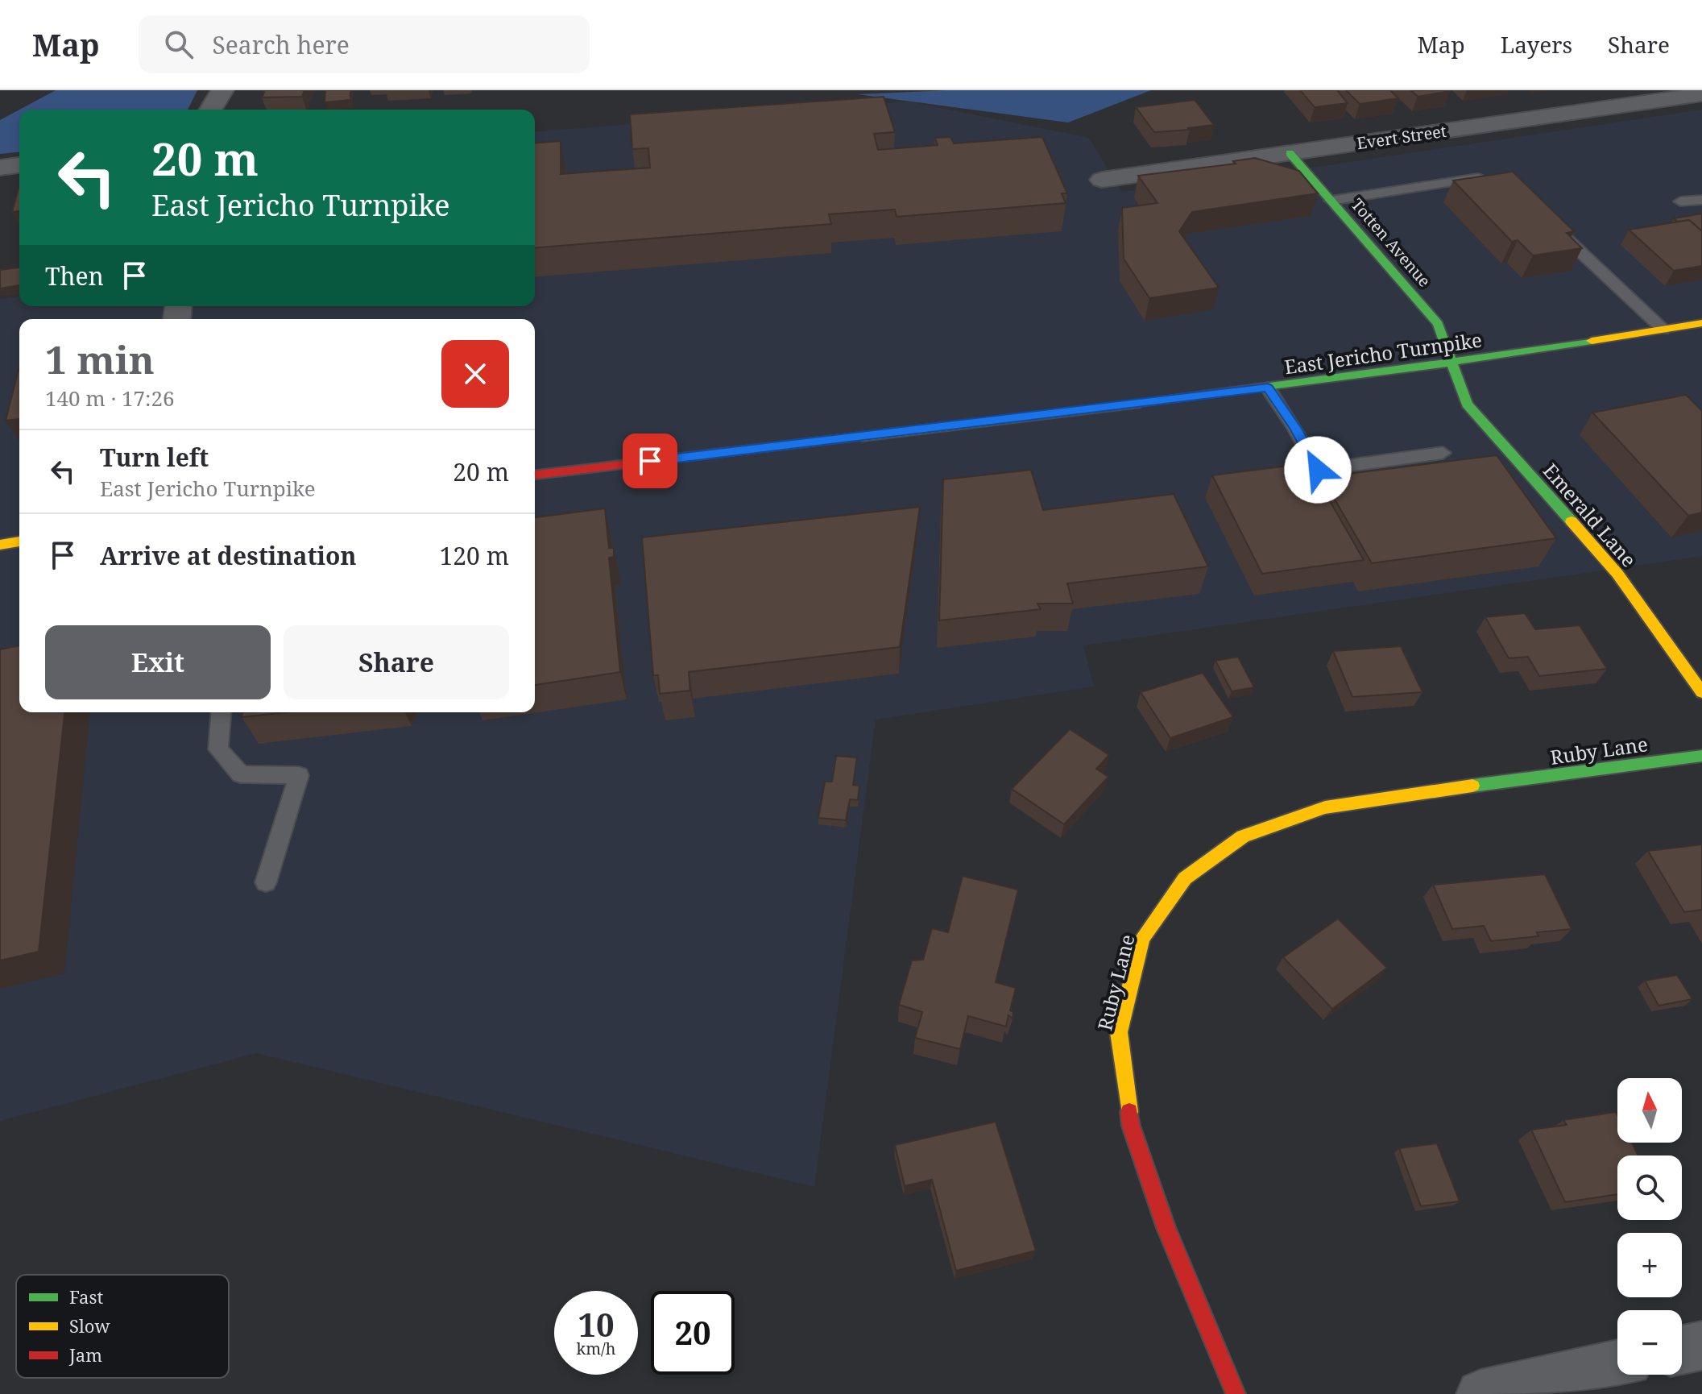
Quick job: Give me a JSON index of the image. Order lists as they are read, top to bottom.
{
  "streets": {
    "street": [
      "Evert Street",
      "Totten Avenue",
      "East Jericho Turnpike",
      "Emerald Lane",
      "Ruby Lane"
    ]
  },
  "crossings": [
    ["Evert Street", "Totten Avenue"],
    ["Totten Avenue", "East Jericho Turnpike"],
    ["Totten Avenue", "Emerald Lane"],
    ["East Jericho Turnpike", "Emerald Lane"]
  ],
  "legend": ["Fast", "Slow", "Jam"],
  "north": "top",
  "page": {
    "header": "Map",
    "search": "Search here",
    "nav": ["Map", "Layers", "Share"],
    "turn": ["20 m", "East Jericho Turnpike"],
    "then": "Then",
    "heading": ["1 min", "140 m · 17:26"],
    "list": [
      {
        "name": "Turn left",
        "note": "East Jericho Turnpike",
        "value": "20 m"
      },
      {
        "name": "Arrive at destination",
        "value": "120 m"
      }
    ],
    "buttons": ["Exit", "Share"],
    "map_buttons": ["+", "−"],
    "speed": "10 km/h",
    "limit": "20"
  }
}
